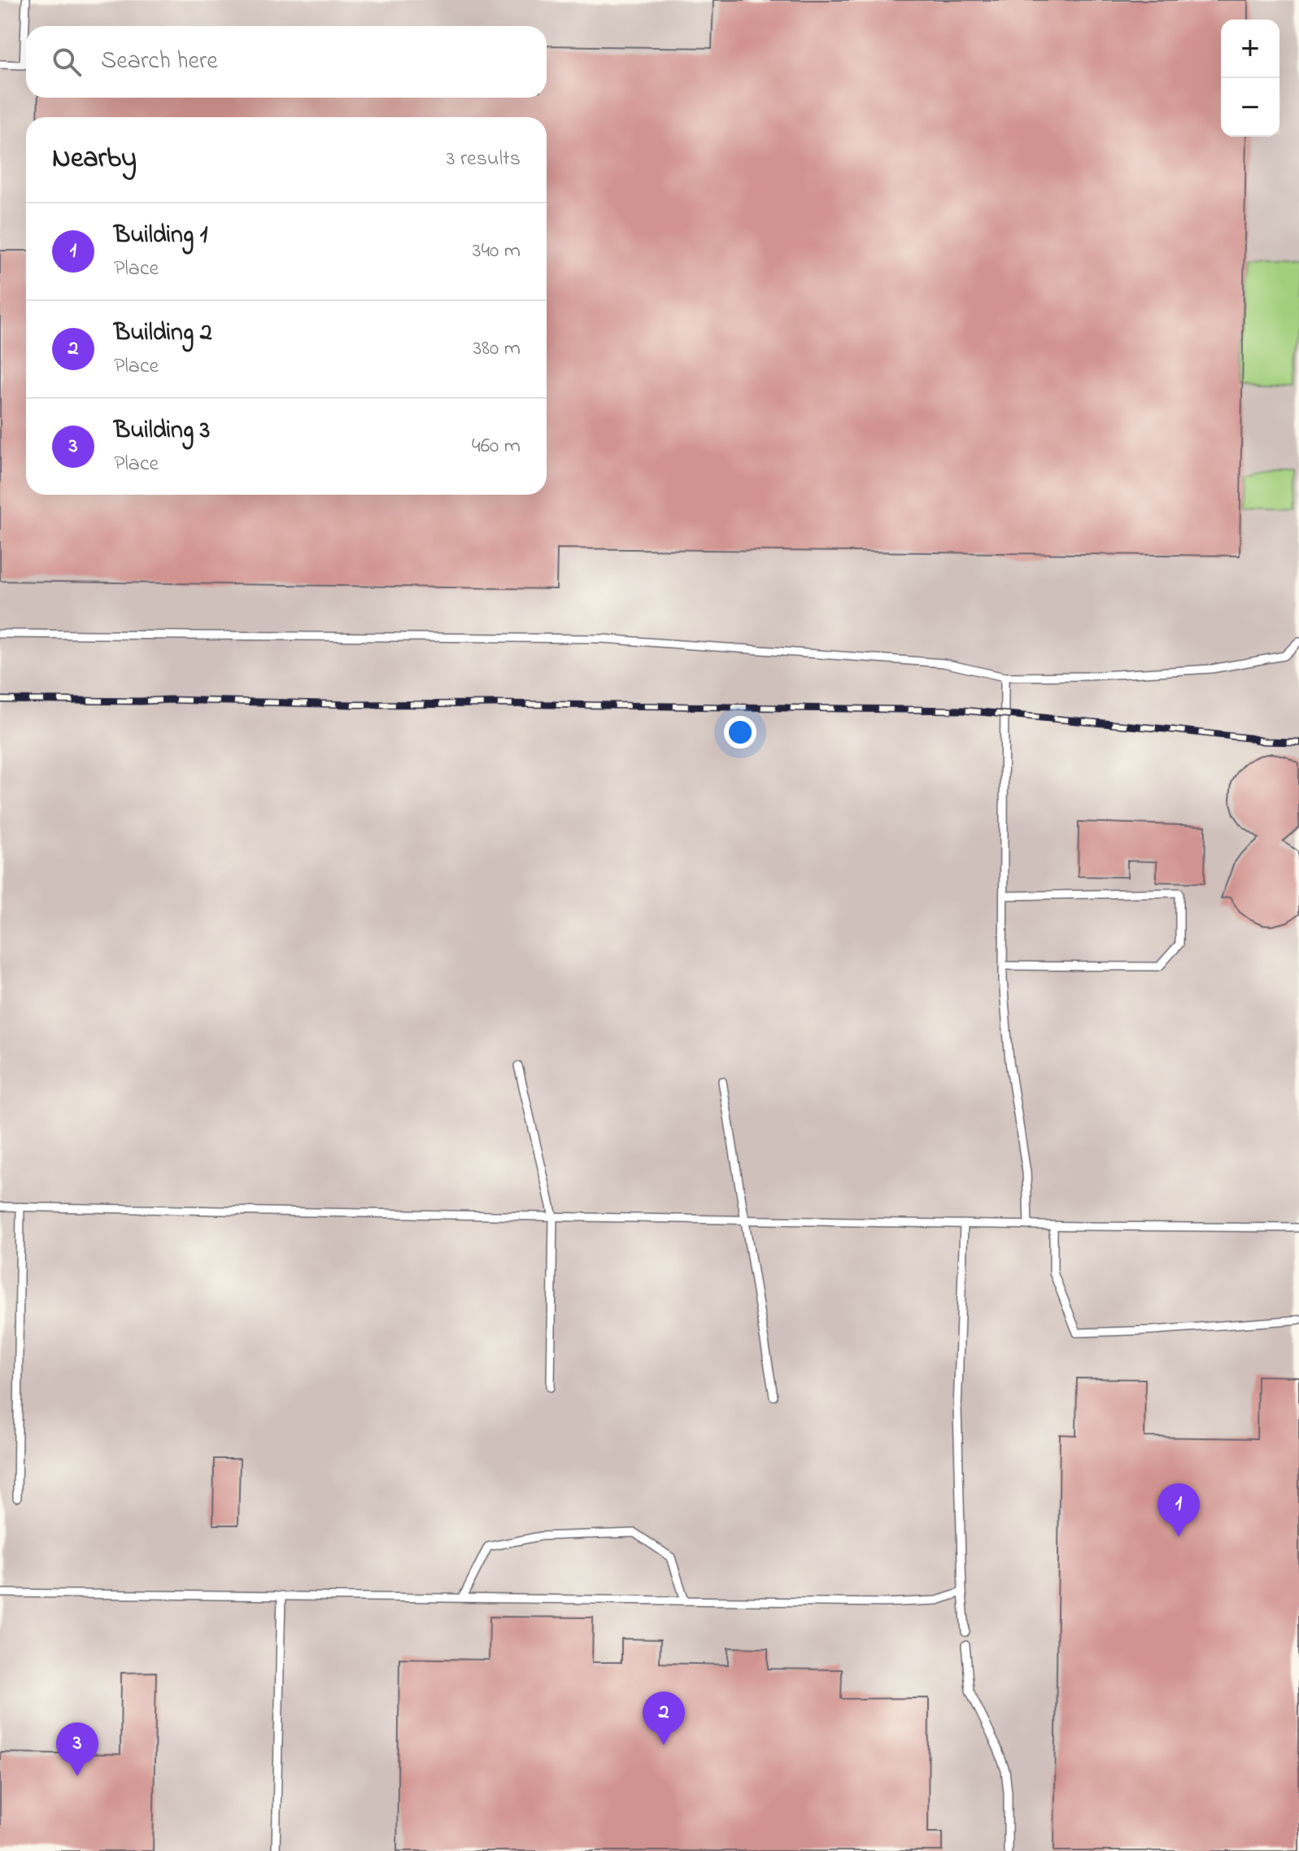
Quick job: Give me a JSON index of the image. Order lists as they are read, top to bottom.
{
  "page": {
    "map_buttons": ["+", "−"],
    "search": "Search here",
    "heading": ["Nearby", "3 results"],
    "list": [
      {
        "mark": "1",
        "name": "Building 1",
        "note": "Place",
        "value": "340 m"
      },
      {
        "mark": "2",
        "name": "Building 2",
        "note": "Place",
        "value": "380 m"
      },
      {
        "mark": "3",
        "name": "Building 3",
        "note": "Place",
        "value": "460 m"
      }
    ],
    "pins": ["1", "2", "3"]
  }
}
